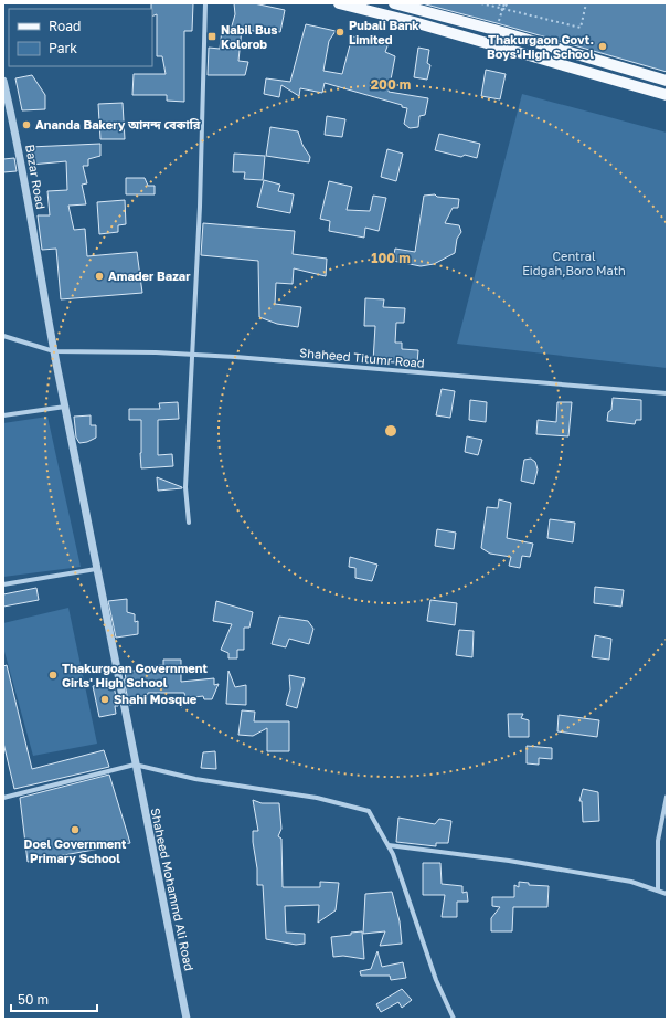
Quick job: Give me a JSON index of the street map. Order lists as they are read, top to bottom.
{
  "streets": {
    "street": ["Bazar Road", "Shaheed Titumr Road", "Shaheed Mohammd Ali Road"]
  },
  "crossings": [
    ["Bazar Road", "Shaheed Titumr Road"],
    ["Bazar Road", "Shaheed Mohammd Ali Road"]
  ],
  "parks": ["Central Eidgah,Boro Math"],
  "places": {
    "other": [
      "Pubali Bank Limited",
      "Thakurgaon Govt. Boys' High School",
      "Ananda Bakery আনন্দ বেকারি",
      "Amader Bazar",
      "Thakurgoan Government Girls' High School",
      "Shahi Mosque",
      "Doel Government Primary School"
    ],
    "transit": ["Nabil Bus Kolorob"]
  },
  "legend": ["Road", "Park"],
  "scale_bar": "50 m",
  "rings": ["200 m", "100 m"]
}
